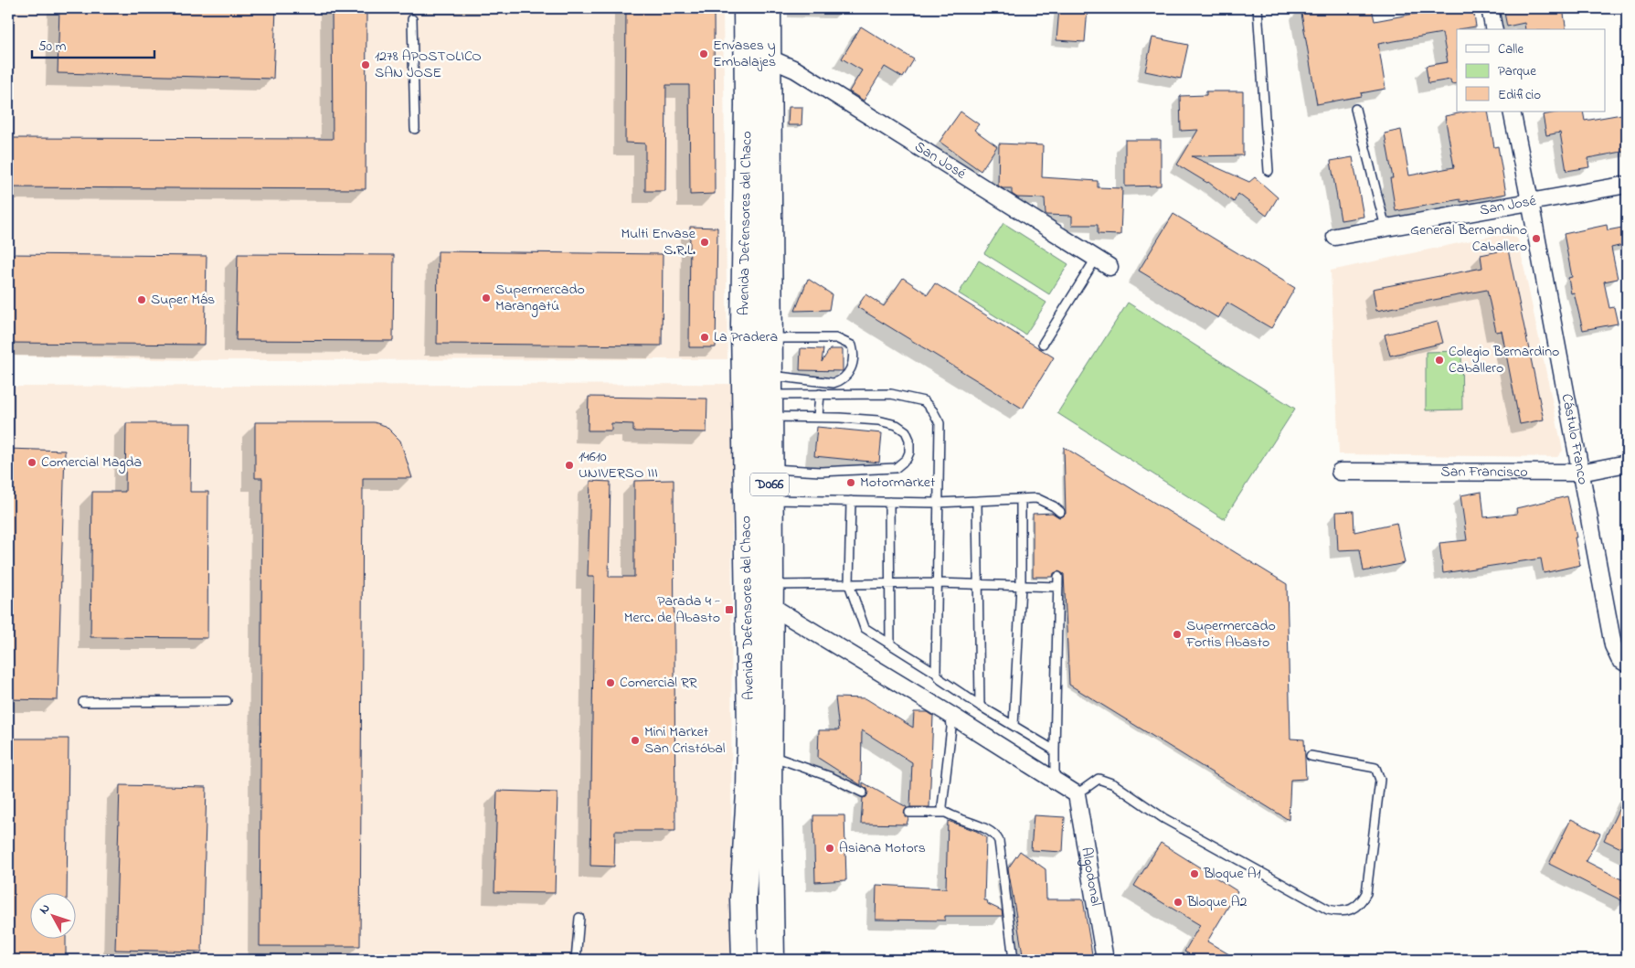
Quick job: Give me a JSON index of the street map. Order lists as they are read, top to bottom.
{
  "streets": {
    "highway": ["Avenida Defensores del Chaco", "D066"],
    "street": [
      "San José",
      "Cástulo Franco",
      "San Francisco",
      "Algodonal"
    ]
  },
  "crossings": [
    ["San José", "Avenida Defensores del Chaco"],
    ["San José", "Cástulo Franco"],
    ["Cástulo Franco", "San Francisco"]
  ],
  "places": {
    "other": [
      "Envases y Embalajes",
      "1278 APOSTOLICO SAN JOSE",
      "General Bernandino Caballero",
      "Multi Envase S.R.L.",
      "Supermercado Marangatú",
      "Super Más",
      "La Pradera",
      "Colegio Bernardino Caballero",
      "Comercial Magda",
      "14610 UNIVERSO III",
      "Motormarket",
      "Supermercado Fortis Abasto",
      "Comercial RR",
      "Mini Market San Cristóbal",
      "Asiana Motors",
      "Bloque A1",
      "Bloque A2"
    ],
    "transit": ["Parada 4 - Merc. de Abasto"]
  },
  "legend": ["Calle", "Parque", "Edificio"],
  "scale_bar": "50 m",
  "north": "top left"
}
